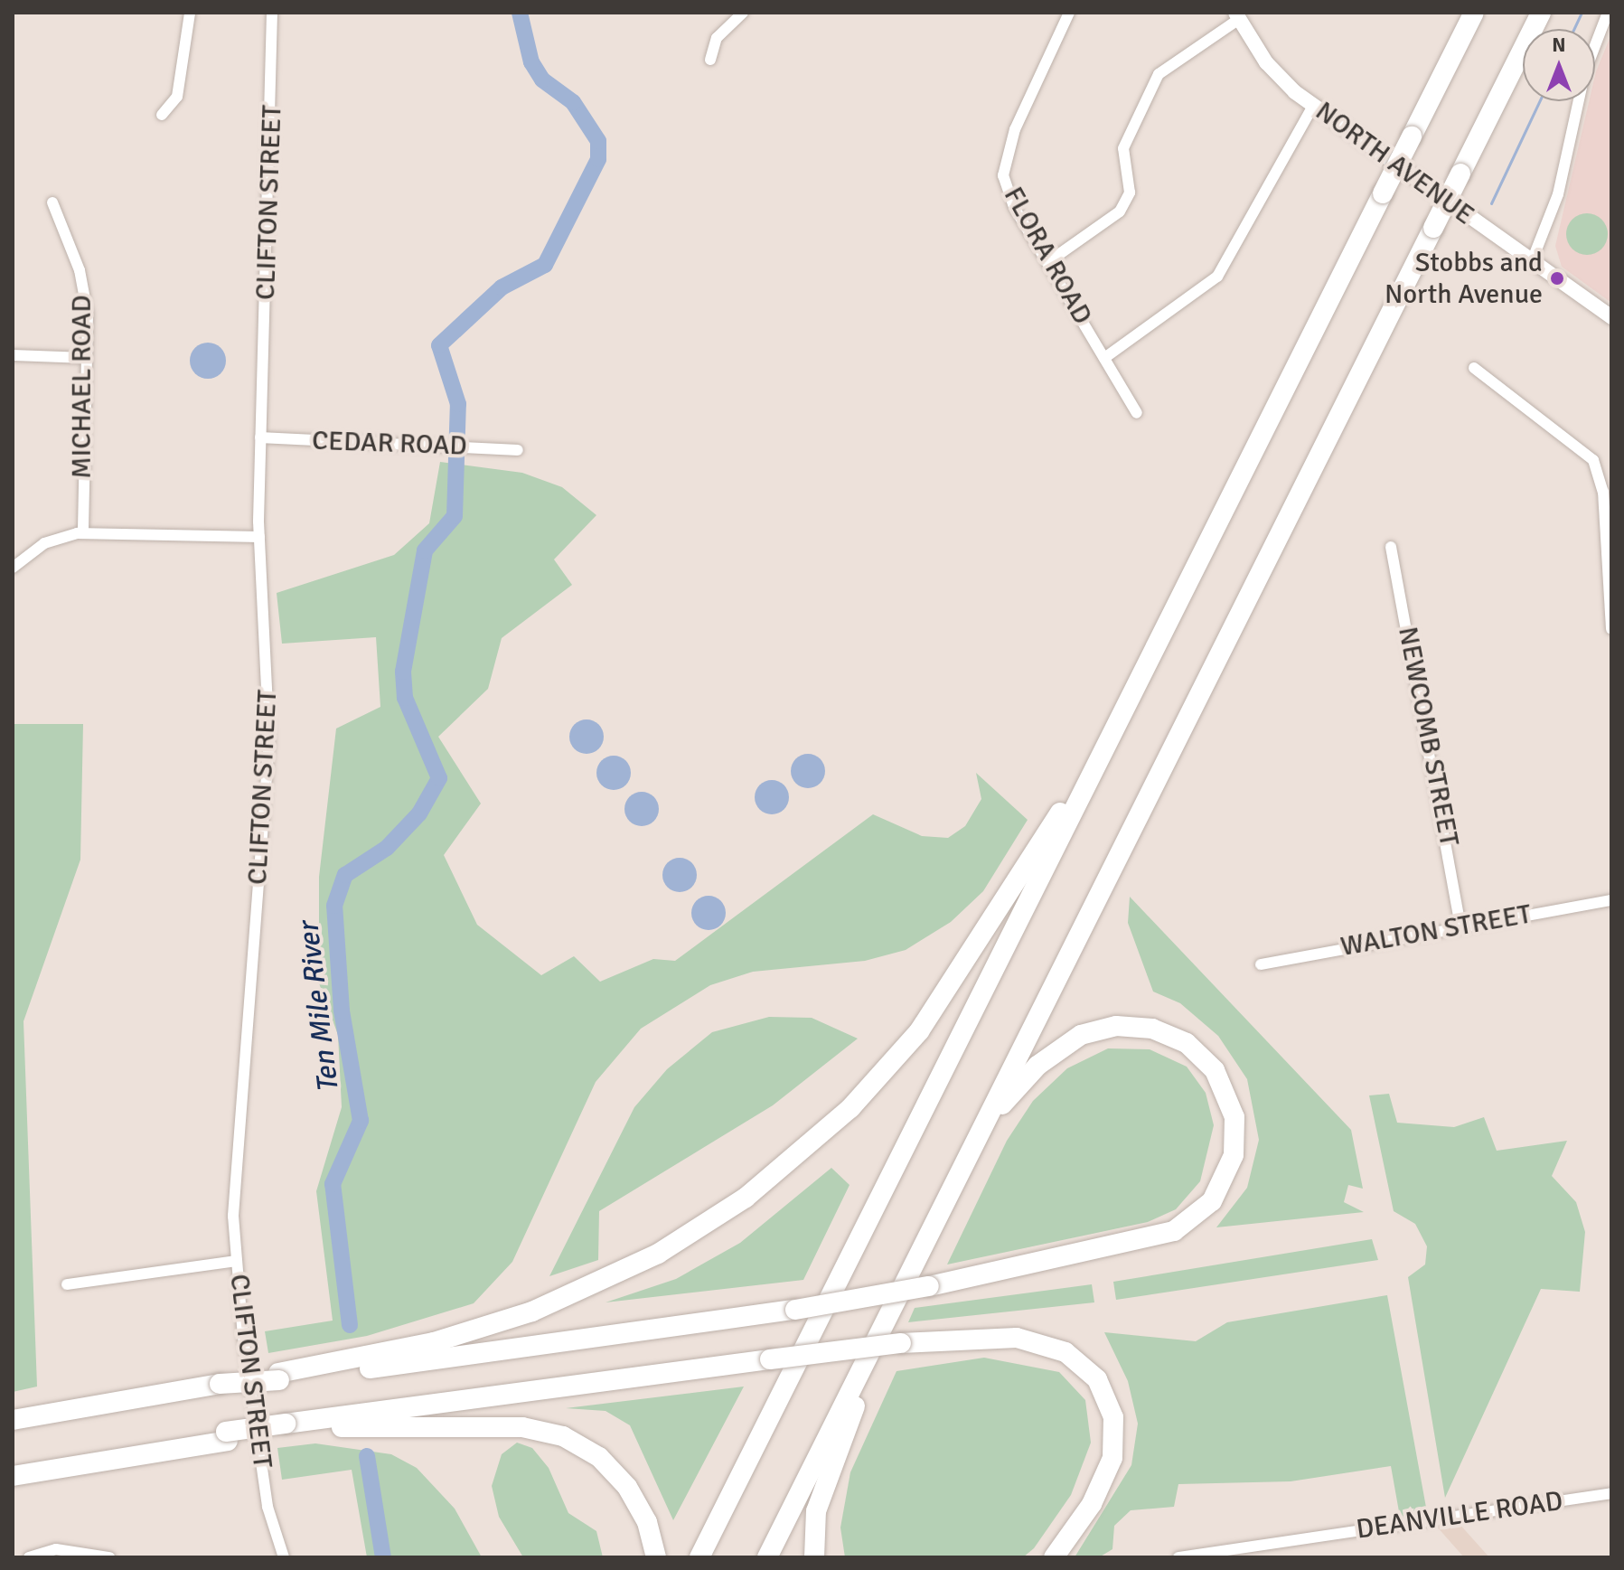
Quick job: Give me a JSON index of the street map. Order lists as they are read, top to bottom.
{
  "streets": {
    "main road": ["NORTH AVENUE"],
    "street": [
      "CLIFTON STREET",
      "FLORA ROAD",
      "MICHAEL ROAD",
      "CEDAR ROAD",
      "NEWCOMB STREET",
      "WALTON STREET",
      "DEANVILLE ROAD"
    ]
  },
  "crossings": [
    ["CLIFTON STREET", "CEDAR ROAD"],
    ["NEWCOMB STREET", "WALTON STREET"]
  ],
  "water": ["Ten Mile River"],
  "places": ["Stobbs and North Avenue"],
  "north": "top"
}
